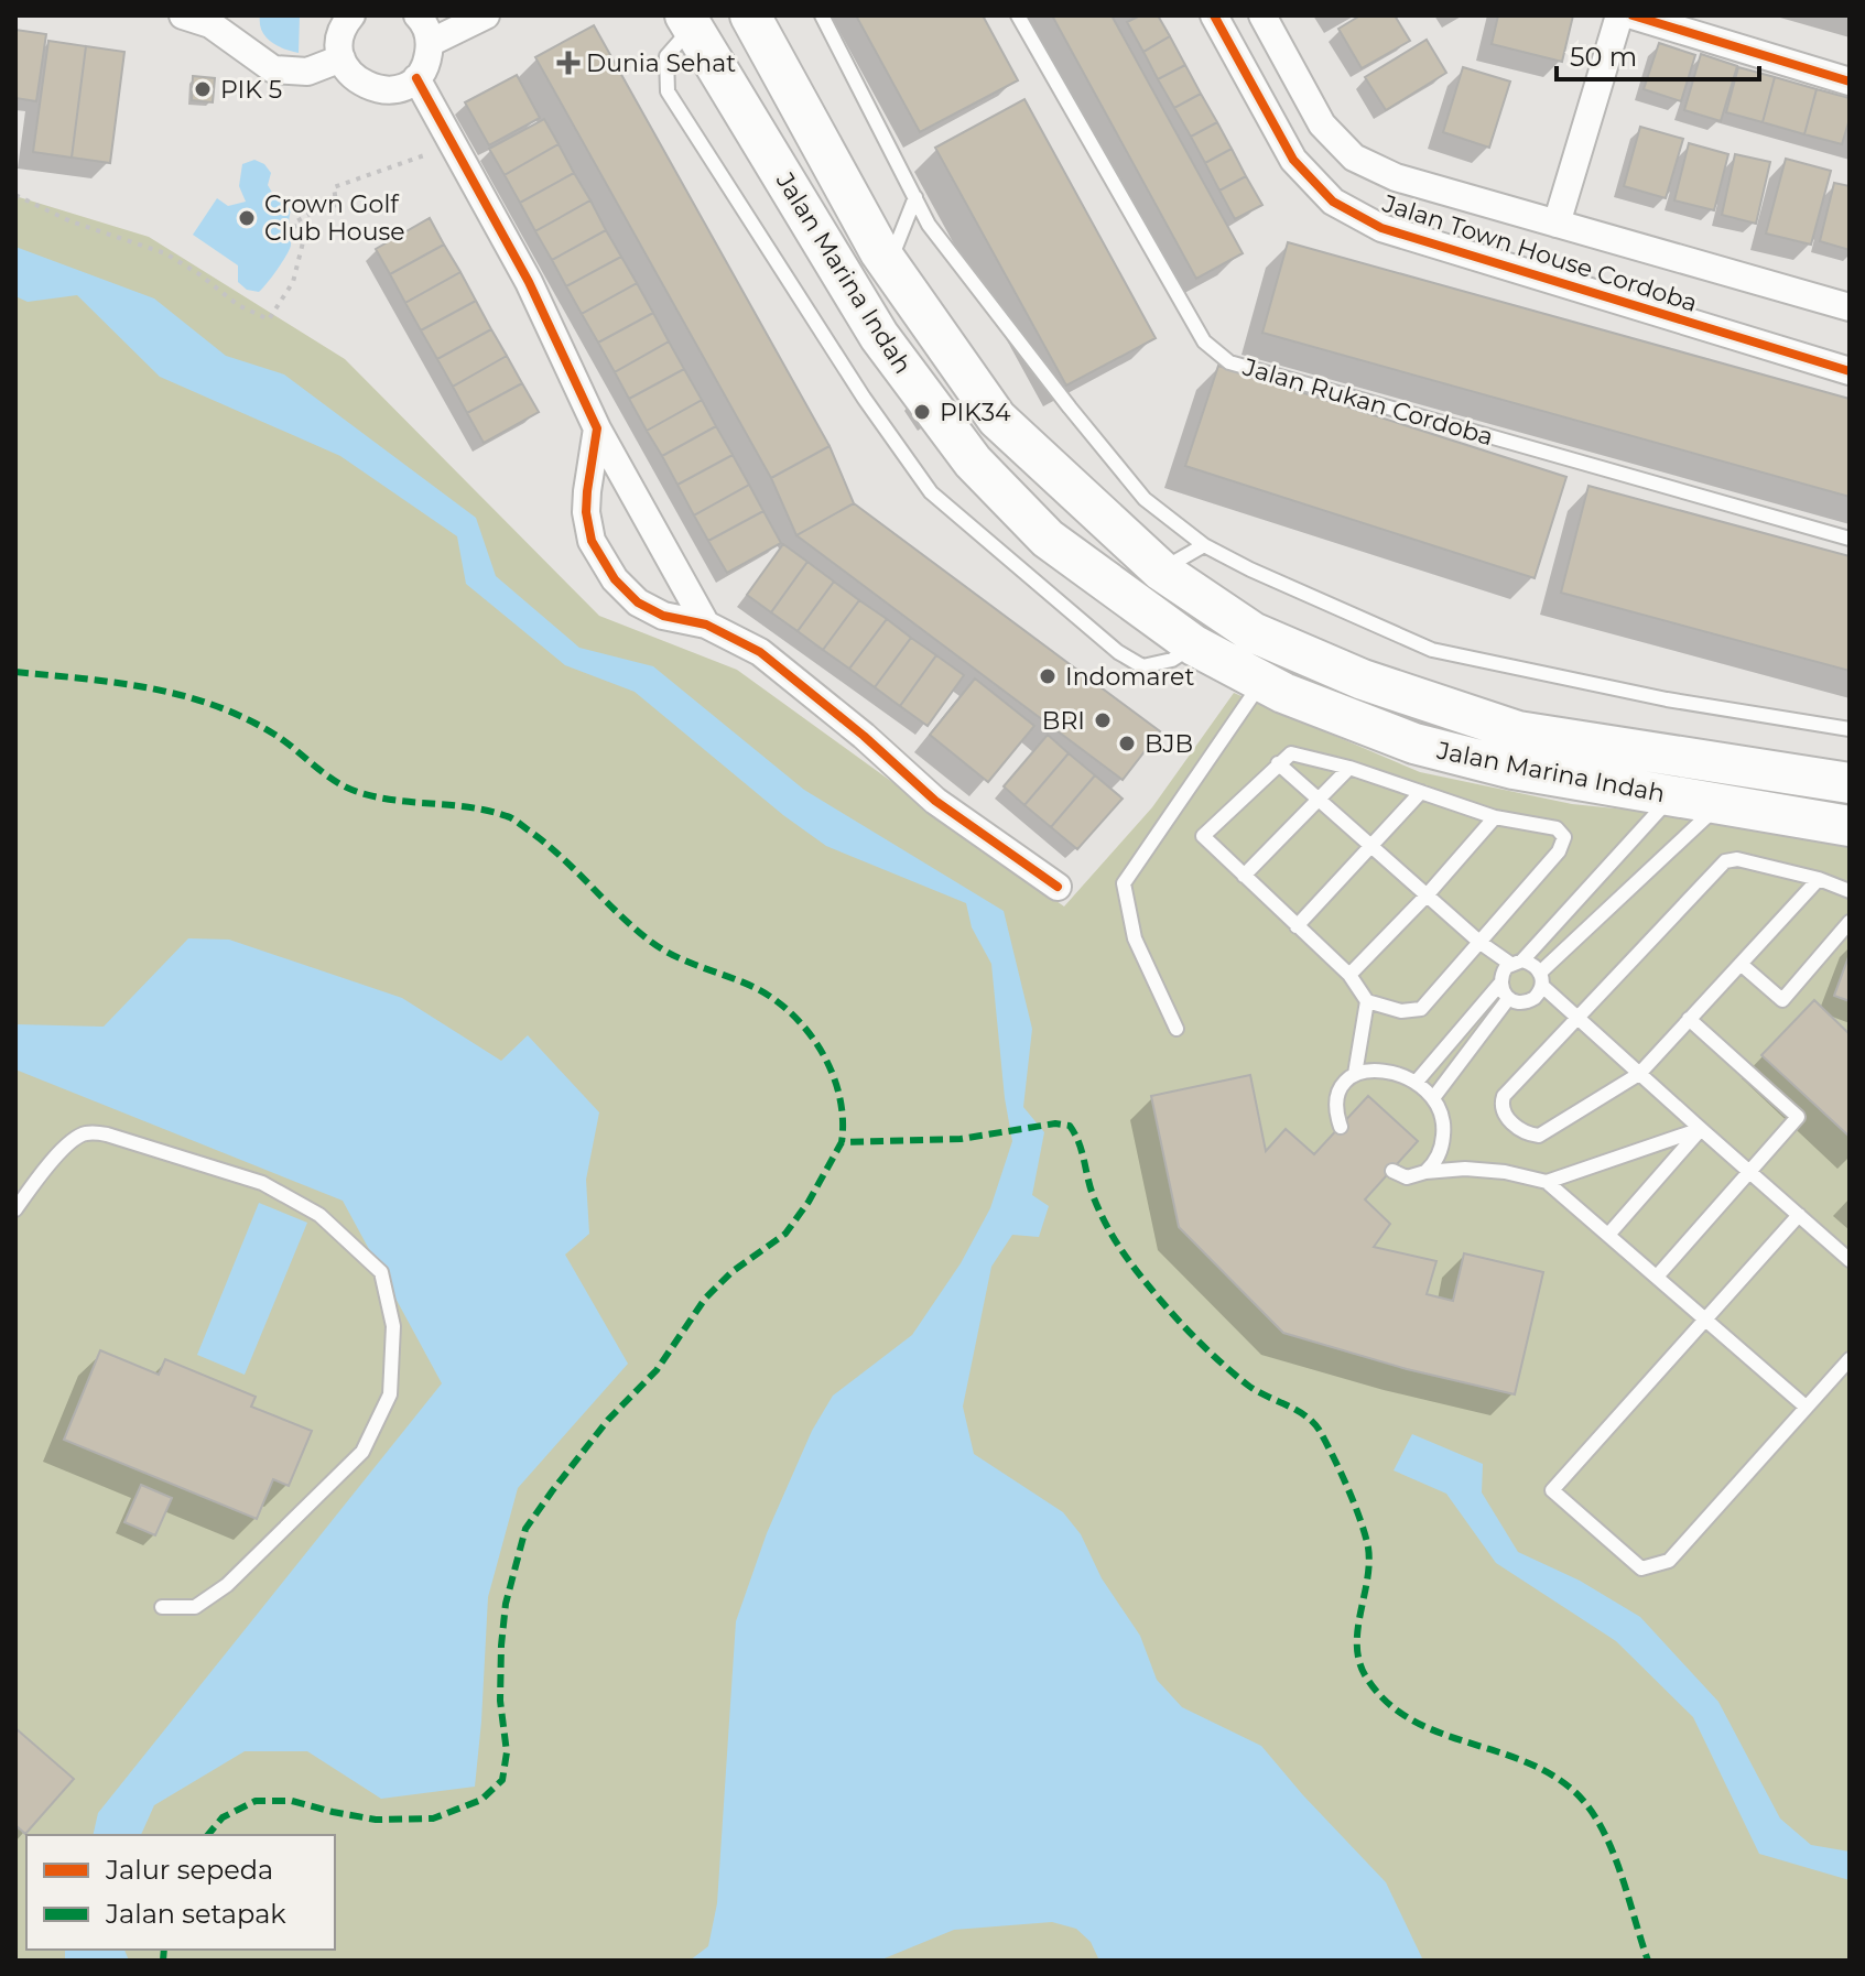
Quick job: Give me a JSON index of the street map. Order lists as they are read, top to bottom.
{
  "streets": {
    "main road": ["Jalan Marina Indah"],
    "street": ["Jalan Town House Cordoba"],
    "lane": ["Jalan Rukan Cordoba"]
  },
  "places": {
    "health": ["Dunia Sehat"],
    "other": [
      "PIK 5",
      "Crown Golf Club House",
      "PIK34",
      "Indomaret",
      "BRI",
      "BJB"
    ]
  },
  "legend": ["Jalur sepeda", "Jalan setapak"],
  "scale_bar": "50 m"
}
